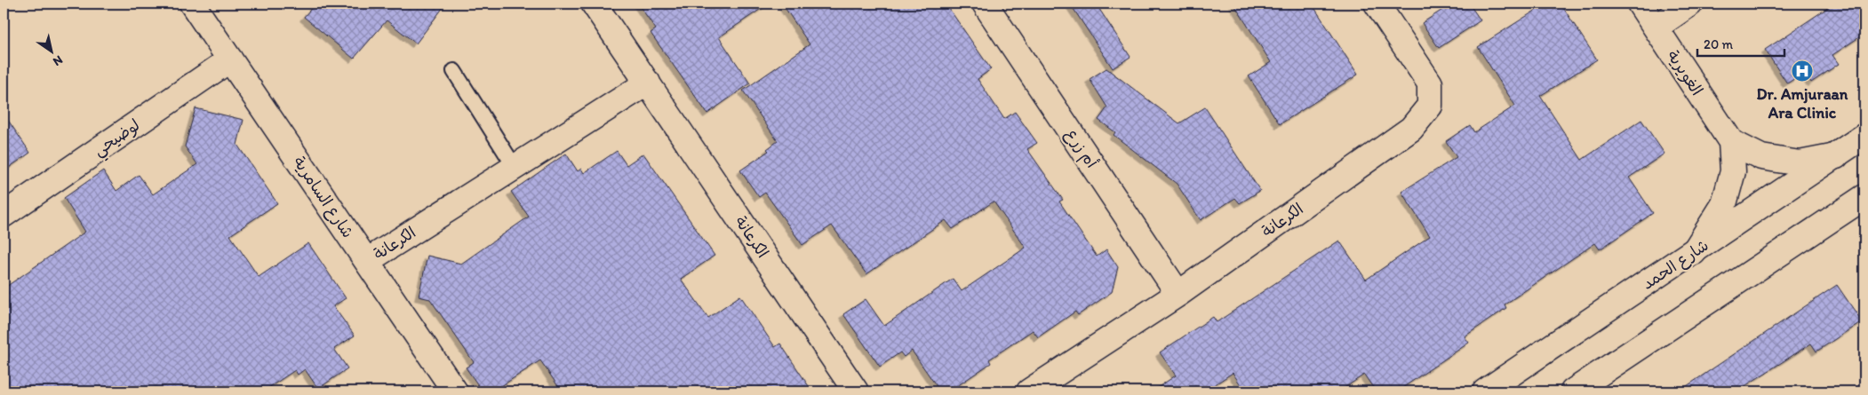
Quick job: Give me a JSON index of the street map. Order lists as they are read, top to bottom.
{
  "streets": {
    "street": [
      "الغويرية",
      "لوضيحي",
      "أم زرع",
      "شارع السامرية",
      "الكرعانة",
      "شارع الحمد"
    ]
  },
  "crossings": [
    ["الغويرية", "شارع الحمد"],
    ["لوضيحي", "شارع السامرية"],
    ["أم زرع", "الكرعانة"],
    ["شارع السامرية", "الكرعانة"]
  ],
  "places": {
    "hospital": ["Dr. Amjuraan Ara Clinic"]
  },
  "scale_bar": "20 m",
  "north": "bottom right"
}
